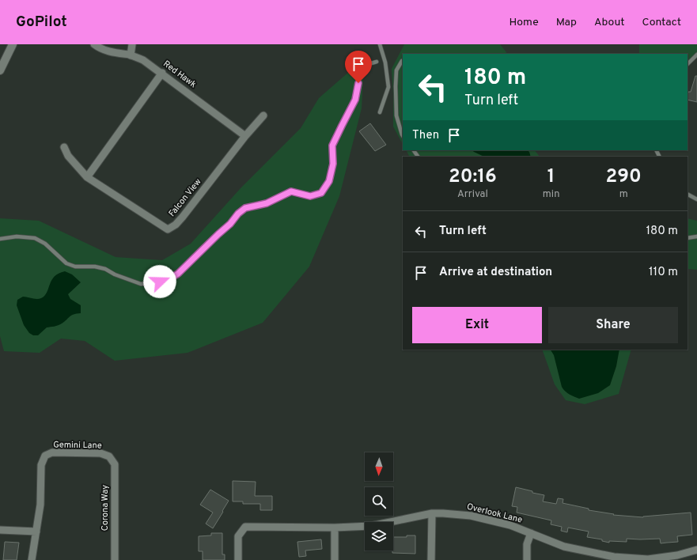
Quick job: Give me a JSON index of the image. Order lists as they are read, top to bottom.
{
  "streets": {
    "street": [
      "Red Hawk",
      "Falcon View",
      "Gemini Lane",
      "Corona Way",
      "Overlook Lane"
    ]
  },
  "crossings": [
    ["Red Hawk", "Falcon View"],
    ["Gemini Lane", "Corona Way"]
  ],
  "north": "bottom",
  "page": {
    "header": "GoPilot",
    "nav": [
      "Home",
      "Map",
      "About",
      "Contact"
    ],
    "turn": ["180 m", "Turn left"],
    "then": "Then",
    "eta": [
      "20:16",
      "Arrival",
      "1",
      "min",
      "290",
      "m"
    ],
    "list": [
      {
        "name": "Turn left",
        "value": "180 m"
      },
      {
        "name": "Arrive at destination",
        "value": "110 m"
      }
    ],
    "buttons": ["Exit", "Share"]
  }
}
